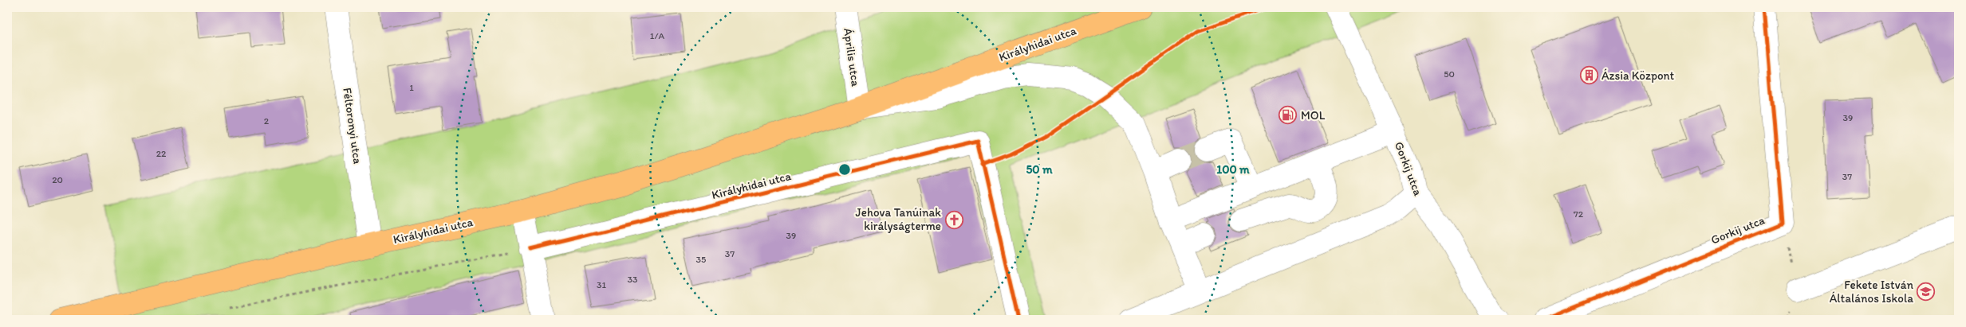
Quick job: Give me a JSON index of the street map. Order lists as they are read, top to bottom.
{
  "streets": {
    "main road": ["Királyhidai utca"],
    "street": ["Április utca", "Féltoronyi utca", "Gorkij utca"]
  },
  "crossings": [
    ["Királyhidai utca", "Április utca"],
    ["Királyhidai utca", "Féltoronyi utca"]
  ],
  "places": {
    "building": ["Ázsia Központ"],
    "fuel station": ["MOL"],
    "church": ["Jehova Tanúinak királyságterme"],
    "school or university": ["Fekete István Általános Iskola"]
  },
  "house_numbers": [
    "1/A",
    "50",
    "1",
    "39",
    "2",
    "22",
    "37",
    "20",
    "72",
    "39",
    "37",
    "35",
    "33",
    "31"
  ],
  "rings": ["50 m", "100 m"]
}
